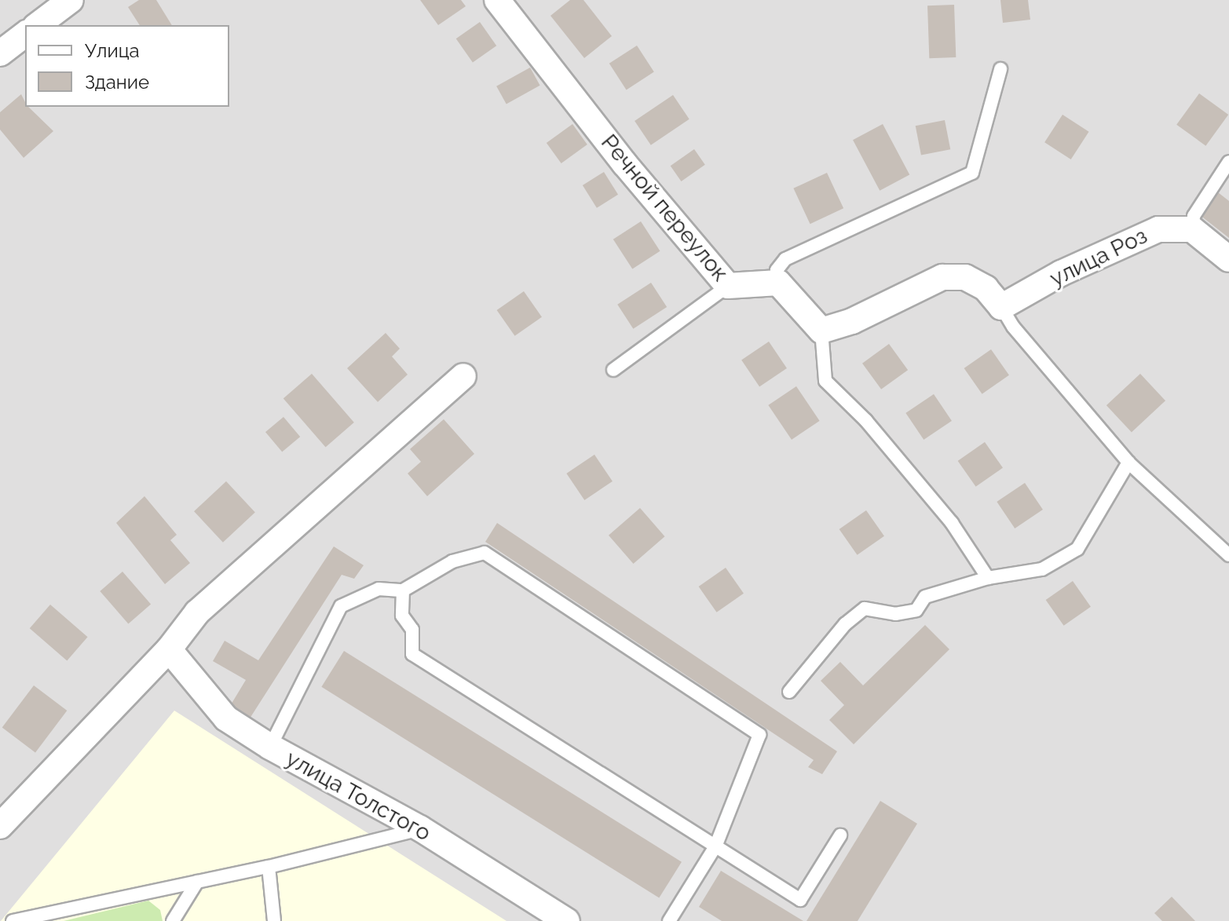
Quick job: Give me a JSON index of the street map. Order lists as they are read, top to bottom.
{
  "streets": {
    "street": ["Речной переулок", "улица Роз", "улица Толстого"]
  },
  "legend": ["Улица", "Здание"]
}
